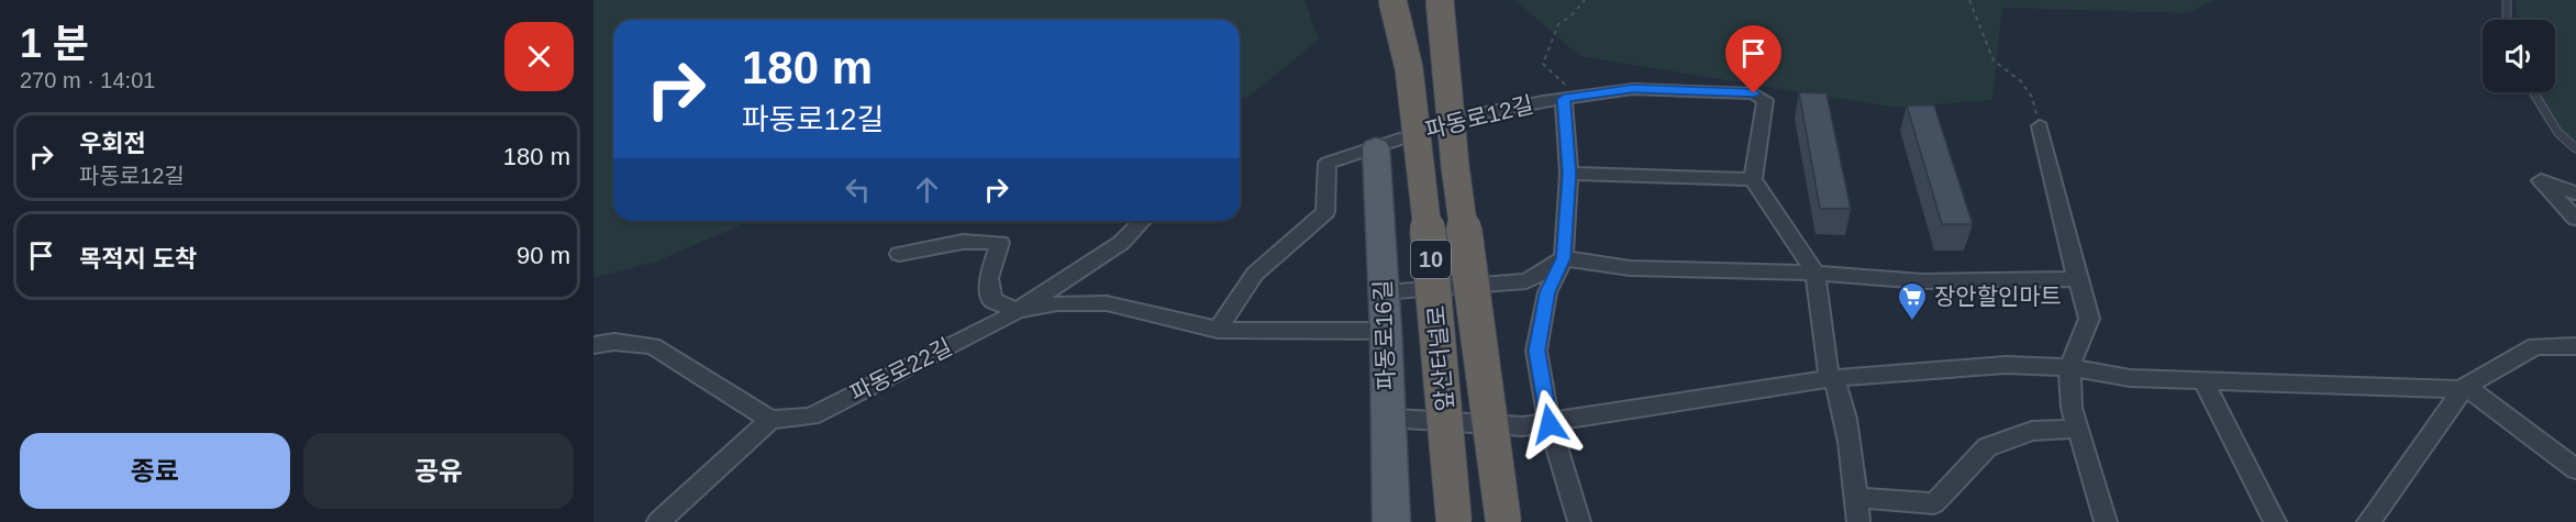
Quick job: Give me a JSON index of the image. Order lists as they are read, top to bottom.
{
  "streets": {
    "highway": ["10", "앞산터널로"],
    "main road": ["파동로16길"],
    "street": ["파동로12길", "파동로22길"]
  },
  "crossings": [
    ["파동로12길", "파동로16길"]
  ],
  "places": {
    "supermarket": ["장안할인마트"]
  },
  "page": {
    "heading": ["1 분", "270 m · 14:01"],
    "turn": ["180 m", "파동로12길"],
    "list": [
      {
        "name": "우회전",
        "note": "파동로12길",
        "value": "180 m"
      },
      {
        "name": "목적지 도착",
        "value": "90 m"
      }
    ],
    "buttons": ["종료", "공유"]
  }
}
